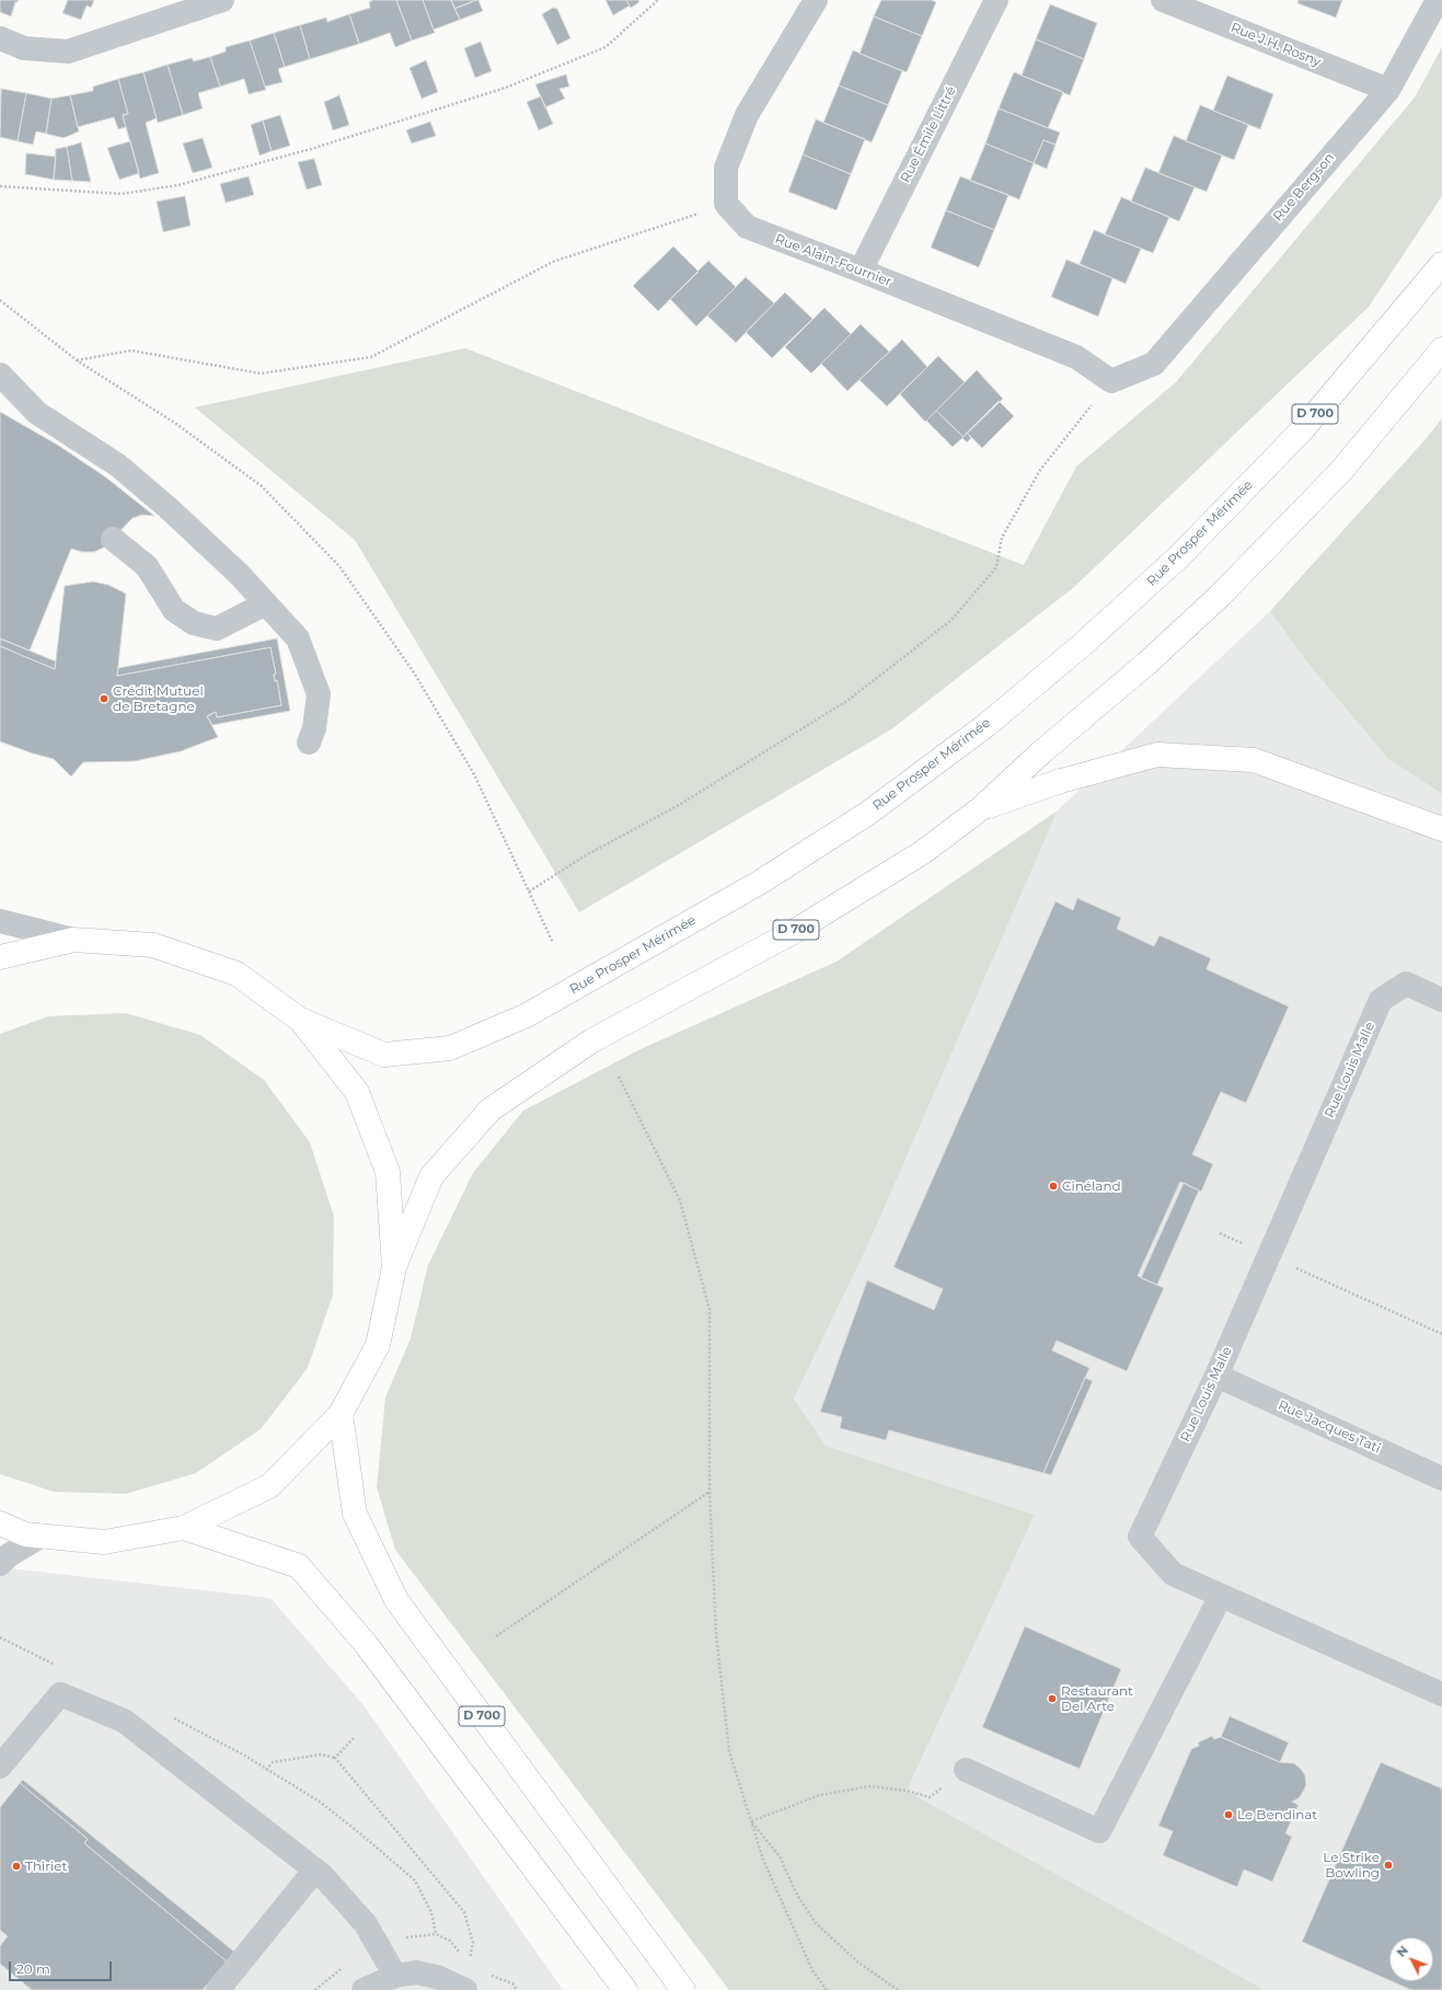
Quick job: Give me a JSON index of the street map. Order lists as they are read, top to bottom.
{
  "streets": {
    "main road": ["D 700", "Rue Prosper Mérimée"],
    "street": [
      "Rue J.H. Rosny",
      "Rue Émile Littré",
      "Rue Bergson",
      "Rue Alain-Fournier",
      "Rue Louis Malle",
      "Rue Jacques Tati"
    ]
  },
  "crossings": [
    ["Rue J.H. Rosny", "Rue Bergson"],
    ["Rue Émile Littré", "Rue Alain-Fournier"],
    ["Rue Bergson", "Rue Alain-Fournier"],
    ["Rue Louis Malle", "Rue Jacques Tati"]
  ],
  "places": [
    "Crédit Mutuel de Bretagne",
    "Cinéland",
    "Restaurant Del Arte",
    "Le Bendinat",
    "Le Strike Bowling",
    "Thiriet"
  ],
  "scale_bar": "20 m",
  "north": "top left"
}
